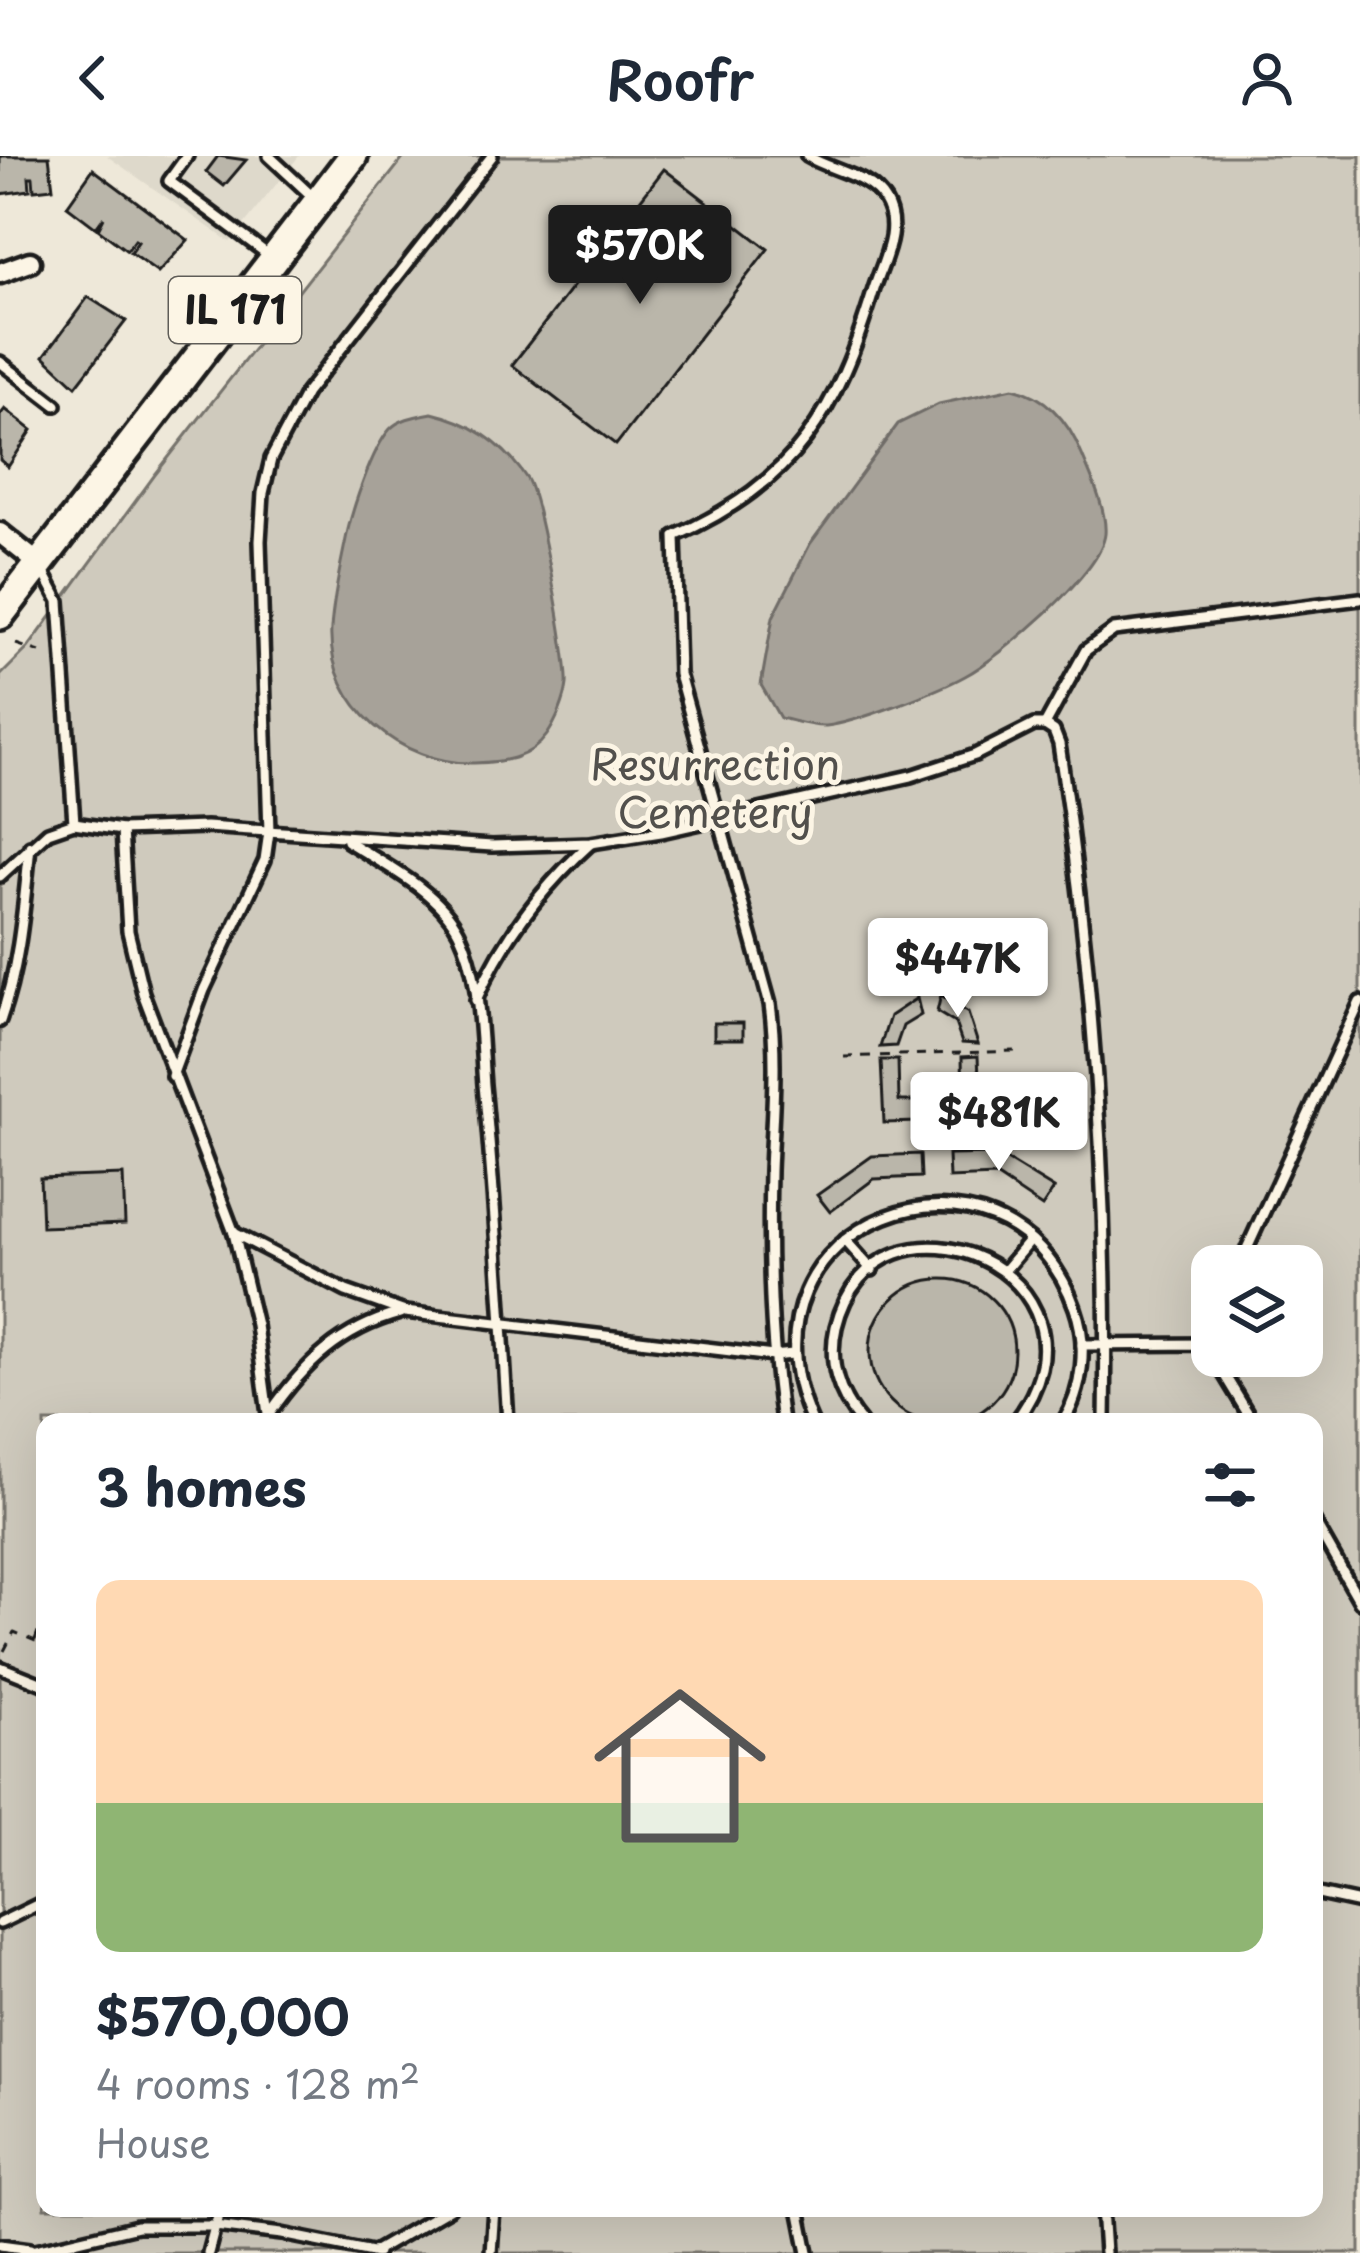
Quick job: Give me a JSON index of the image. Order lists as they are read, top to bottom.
{
  "streets": {
    "main road": ["IL 171"]
  },
  "parks": ["Resurrection Cemetery"],
  "page": {
    "header": "Roofr",
    "price": ["$570K", "$447K", "$481K"],
    "heading": "3 homes",
    "list": [
      {
        "name": "$570,000",
        "note": "4 rooms · 128 m² · House"
      }
    ]
  }
}
